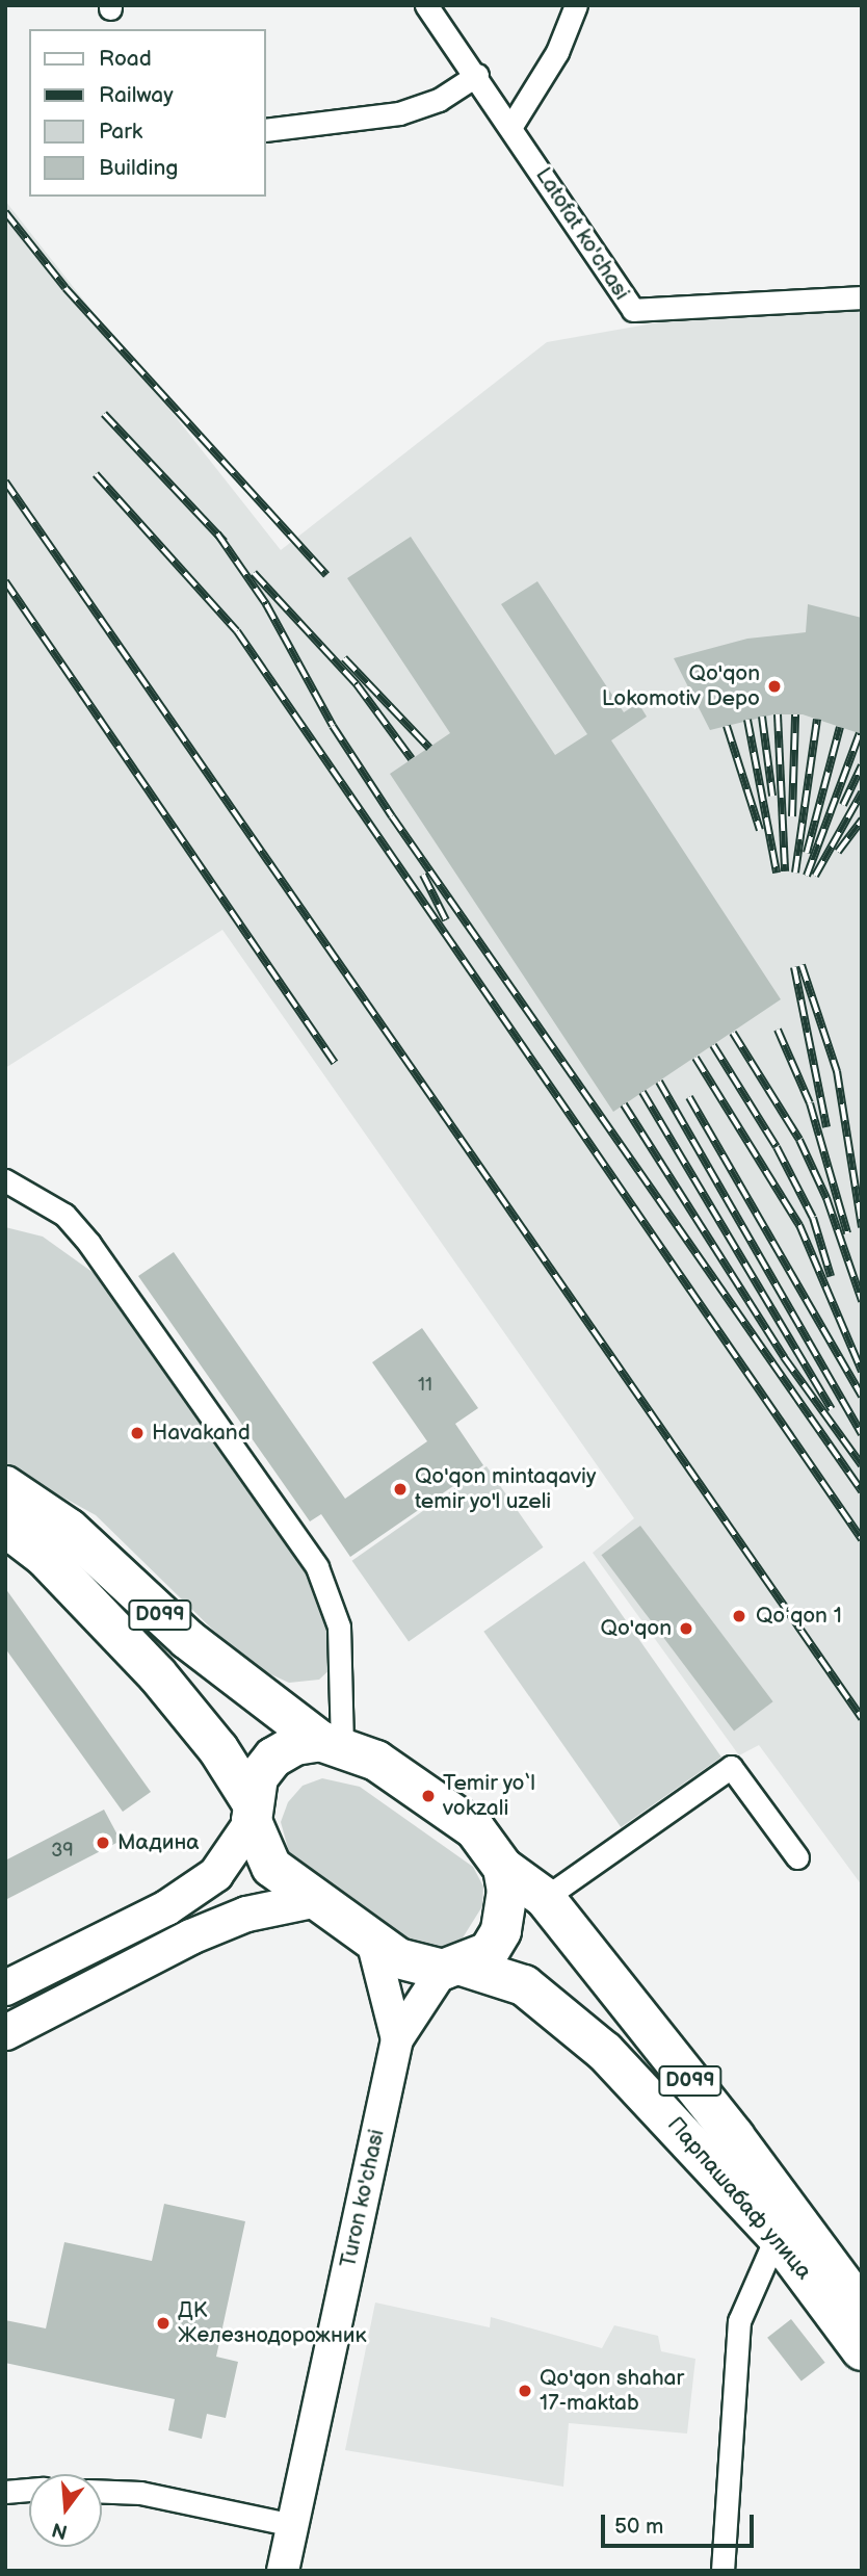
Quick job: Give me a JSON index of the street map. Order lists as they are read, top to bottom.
{
  "streets": {
    "highway": ["D099", "Парпашабаф улица"],
    "main road": ["Turon ko'chasi"],
    "street": ["Latofat ko'chasi"]
  },
  "crossings": [
    ["D099", "Turon ko'chasi"],
    ["D099", "Парпашабаф улица"],
    ["Turon ko'chasi", "Парпашабаф улица"]
  ],
  "places": [
    "Qo'qon Lokomotiv Depo",
    "Havakand",
    "Qo'qon mintaqaviy temir yo'l uzeli",
    "Qoʻqon 1",
    "Qo'qon",
    "Temir yo‘l vokzali",
    "Мадина",
    "ДК Железнодорожник",
    "Qo'qon shahar 17-maktab"
  ],
  "house_numbers": ["11", "39"],
  "legend": [
    "Road",
    "Railway",
    "Park",
    "Building"
  ],
  "scale_bar": "50 m",
  "north": "bottom"
}
